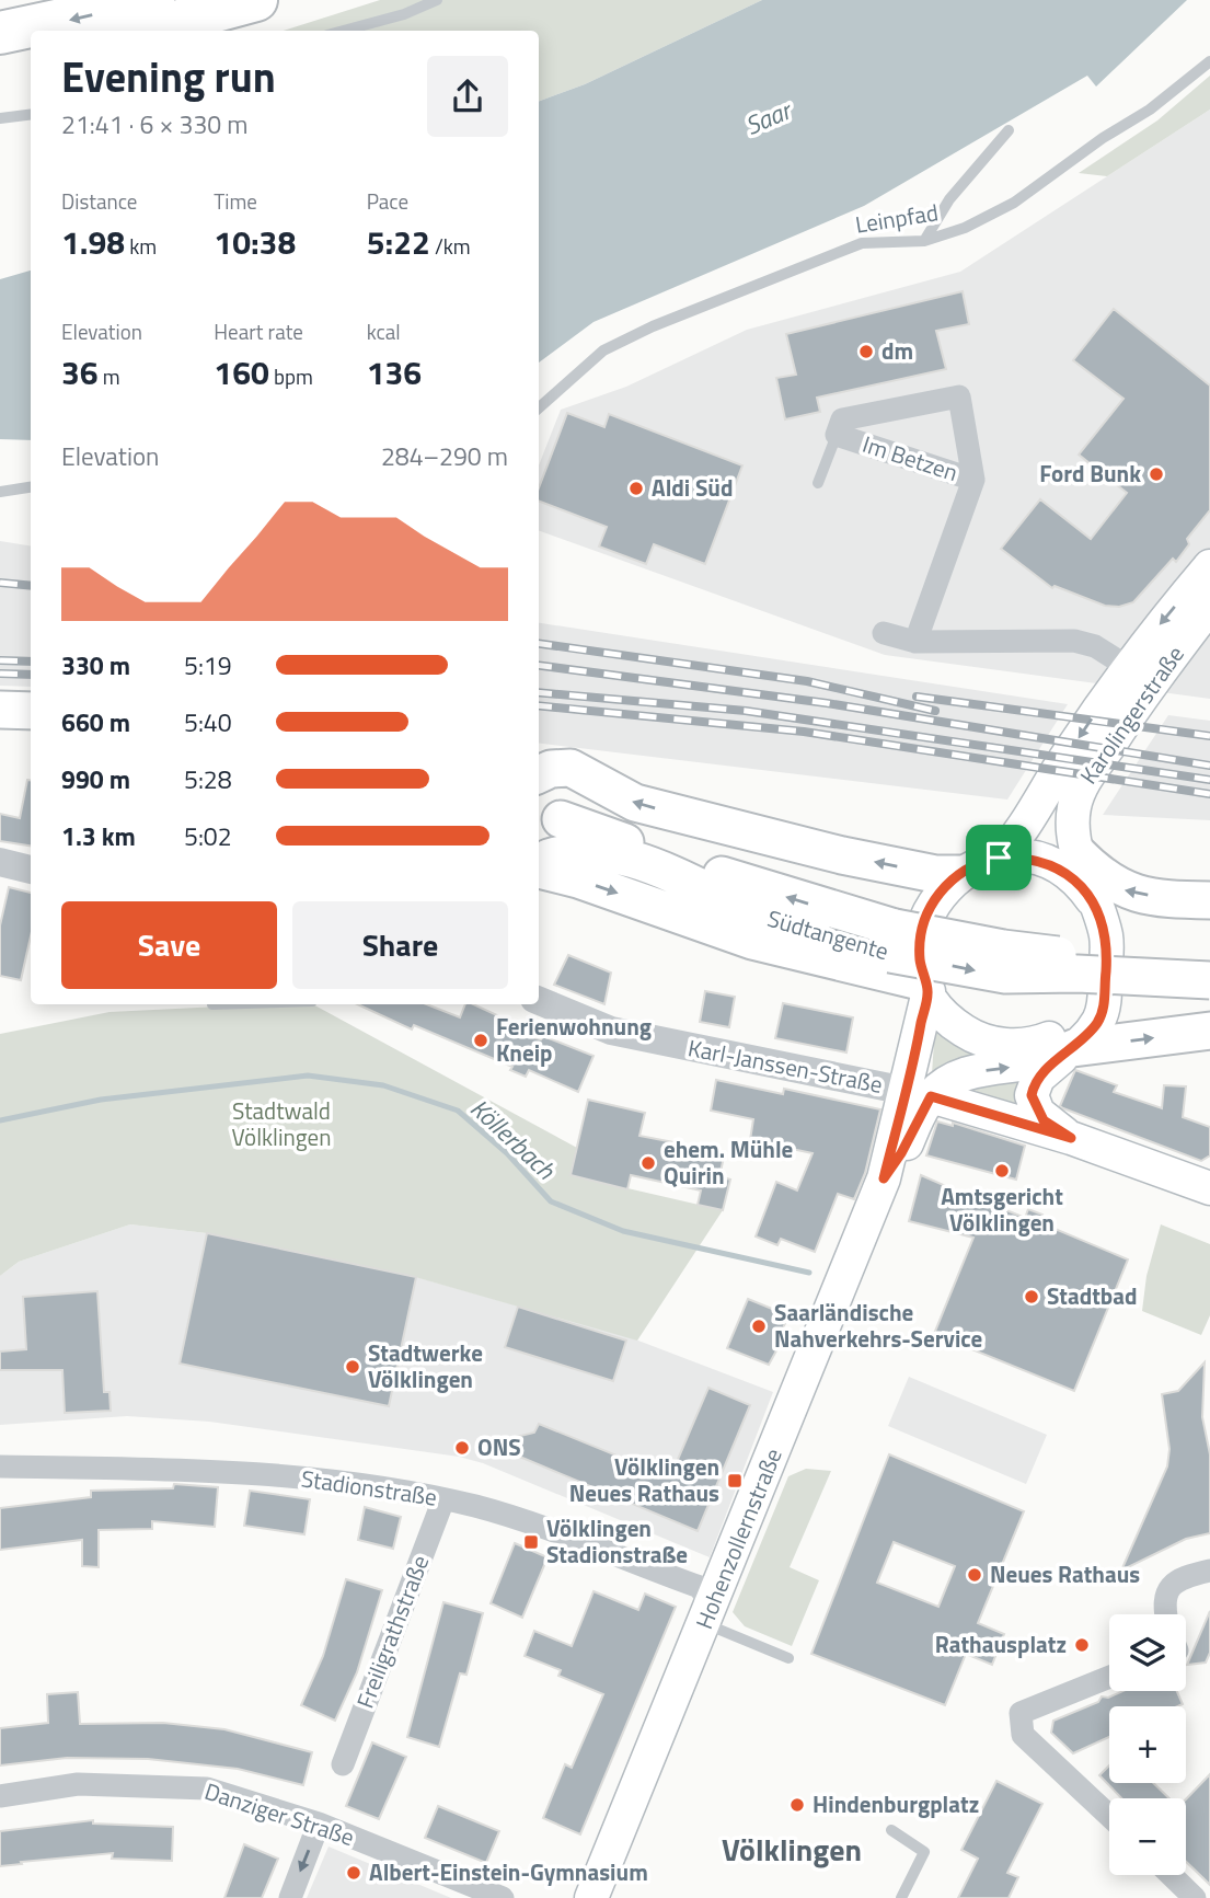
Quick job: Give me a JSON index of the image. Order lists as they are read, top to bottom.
{
  "streets": {
    "main road": [
      "Karolingerstraße",
      "Südtangente",
      "Karl-Janssen-Straße",
      "Hohenzollernstraße"
    ],
    "street": [
      "Im Betzen",
      "Stadionstraße",
      "Freiligrathstraße",
      "Danziger Straße"
    ],
    "lane": ["Leinpfad"]
  },
  "crossings": [
    ["Karolingerstraße", "Karl-Janssen-Straße"],
    ["Karolingerstraße", "Hohenzollernstraße"],
    ["Karl-Janssen-Straße", "Hohenzollernstraße"],
    ["Stadionstraße", "Hohenzollernstraße"],
    ["Stadionstraße", "Freiligrathstraße"]
  ],
  "districts": ["Völklingen"],
  "water": ["Saar", "Köllerbach"],
  "parks": ["Stadtwald Völklingen"],
  "places": {
    "other": [
      "dm",
      "Ford Bunk",
      "Aldi Süd",
      "Ferienwohnung Kneip",
      "ehem. Mühle Quirin",
      "Amtsgericht Völklingen",
      "Stadtbad",
      "Saarländische Nahverkehrs-Service",
      "Stadtwerke Völklingen",
      "ONS",
      "Neues Rathaus",
      "Rathausplatz",
      "Hindenburgplatz",
      "Albert-Einstein-Gymnasium"
    ],
    "transit": ["Völklingen Neues Rathaus", "Völklingen Stadionstraße"]
  },
  "page": {
    "heading": ["Evening run", "21:41 · 6 × 330 m"],
    "stats": [
      ["Distance", "1.98 km"],
      ["Time", "10:38"],
      ["Pace", "5:22 /km"],
      ["Elevation", "36 m"],
      ["Heart rate", "160 bpm"],
      ["kcal", "136"]
    ],
    "chart": ["Elevation", "284–290 m"],
    "list": [
      {
        "name": "330 m",
        "note": "5:19"
      },
      {
        "name": "660 m",
        "note": "5:40"
      },
      {
        "name": "990 m",
        "note": "5:28"
      },
      {
        "name": "1.3 km",
        "note": "5:02"
      }
    ],
    "buttons": ["Save", "Share"],
    "map_buttons": ["+", "−"]
  }
}
